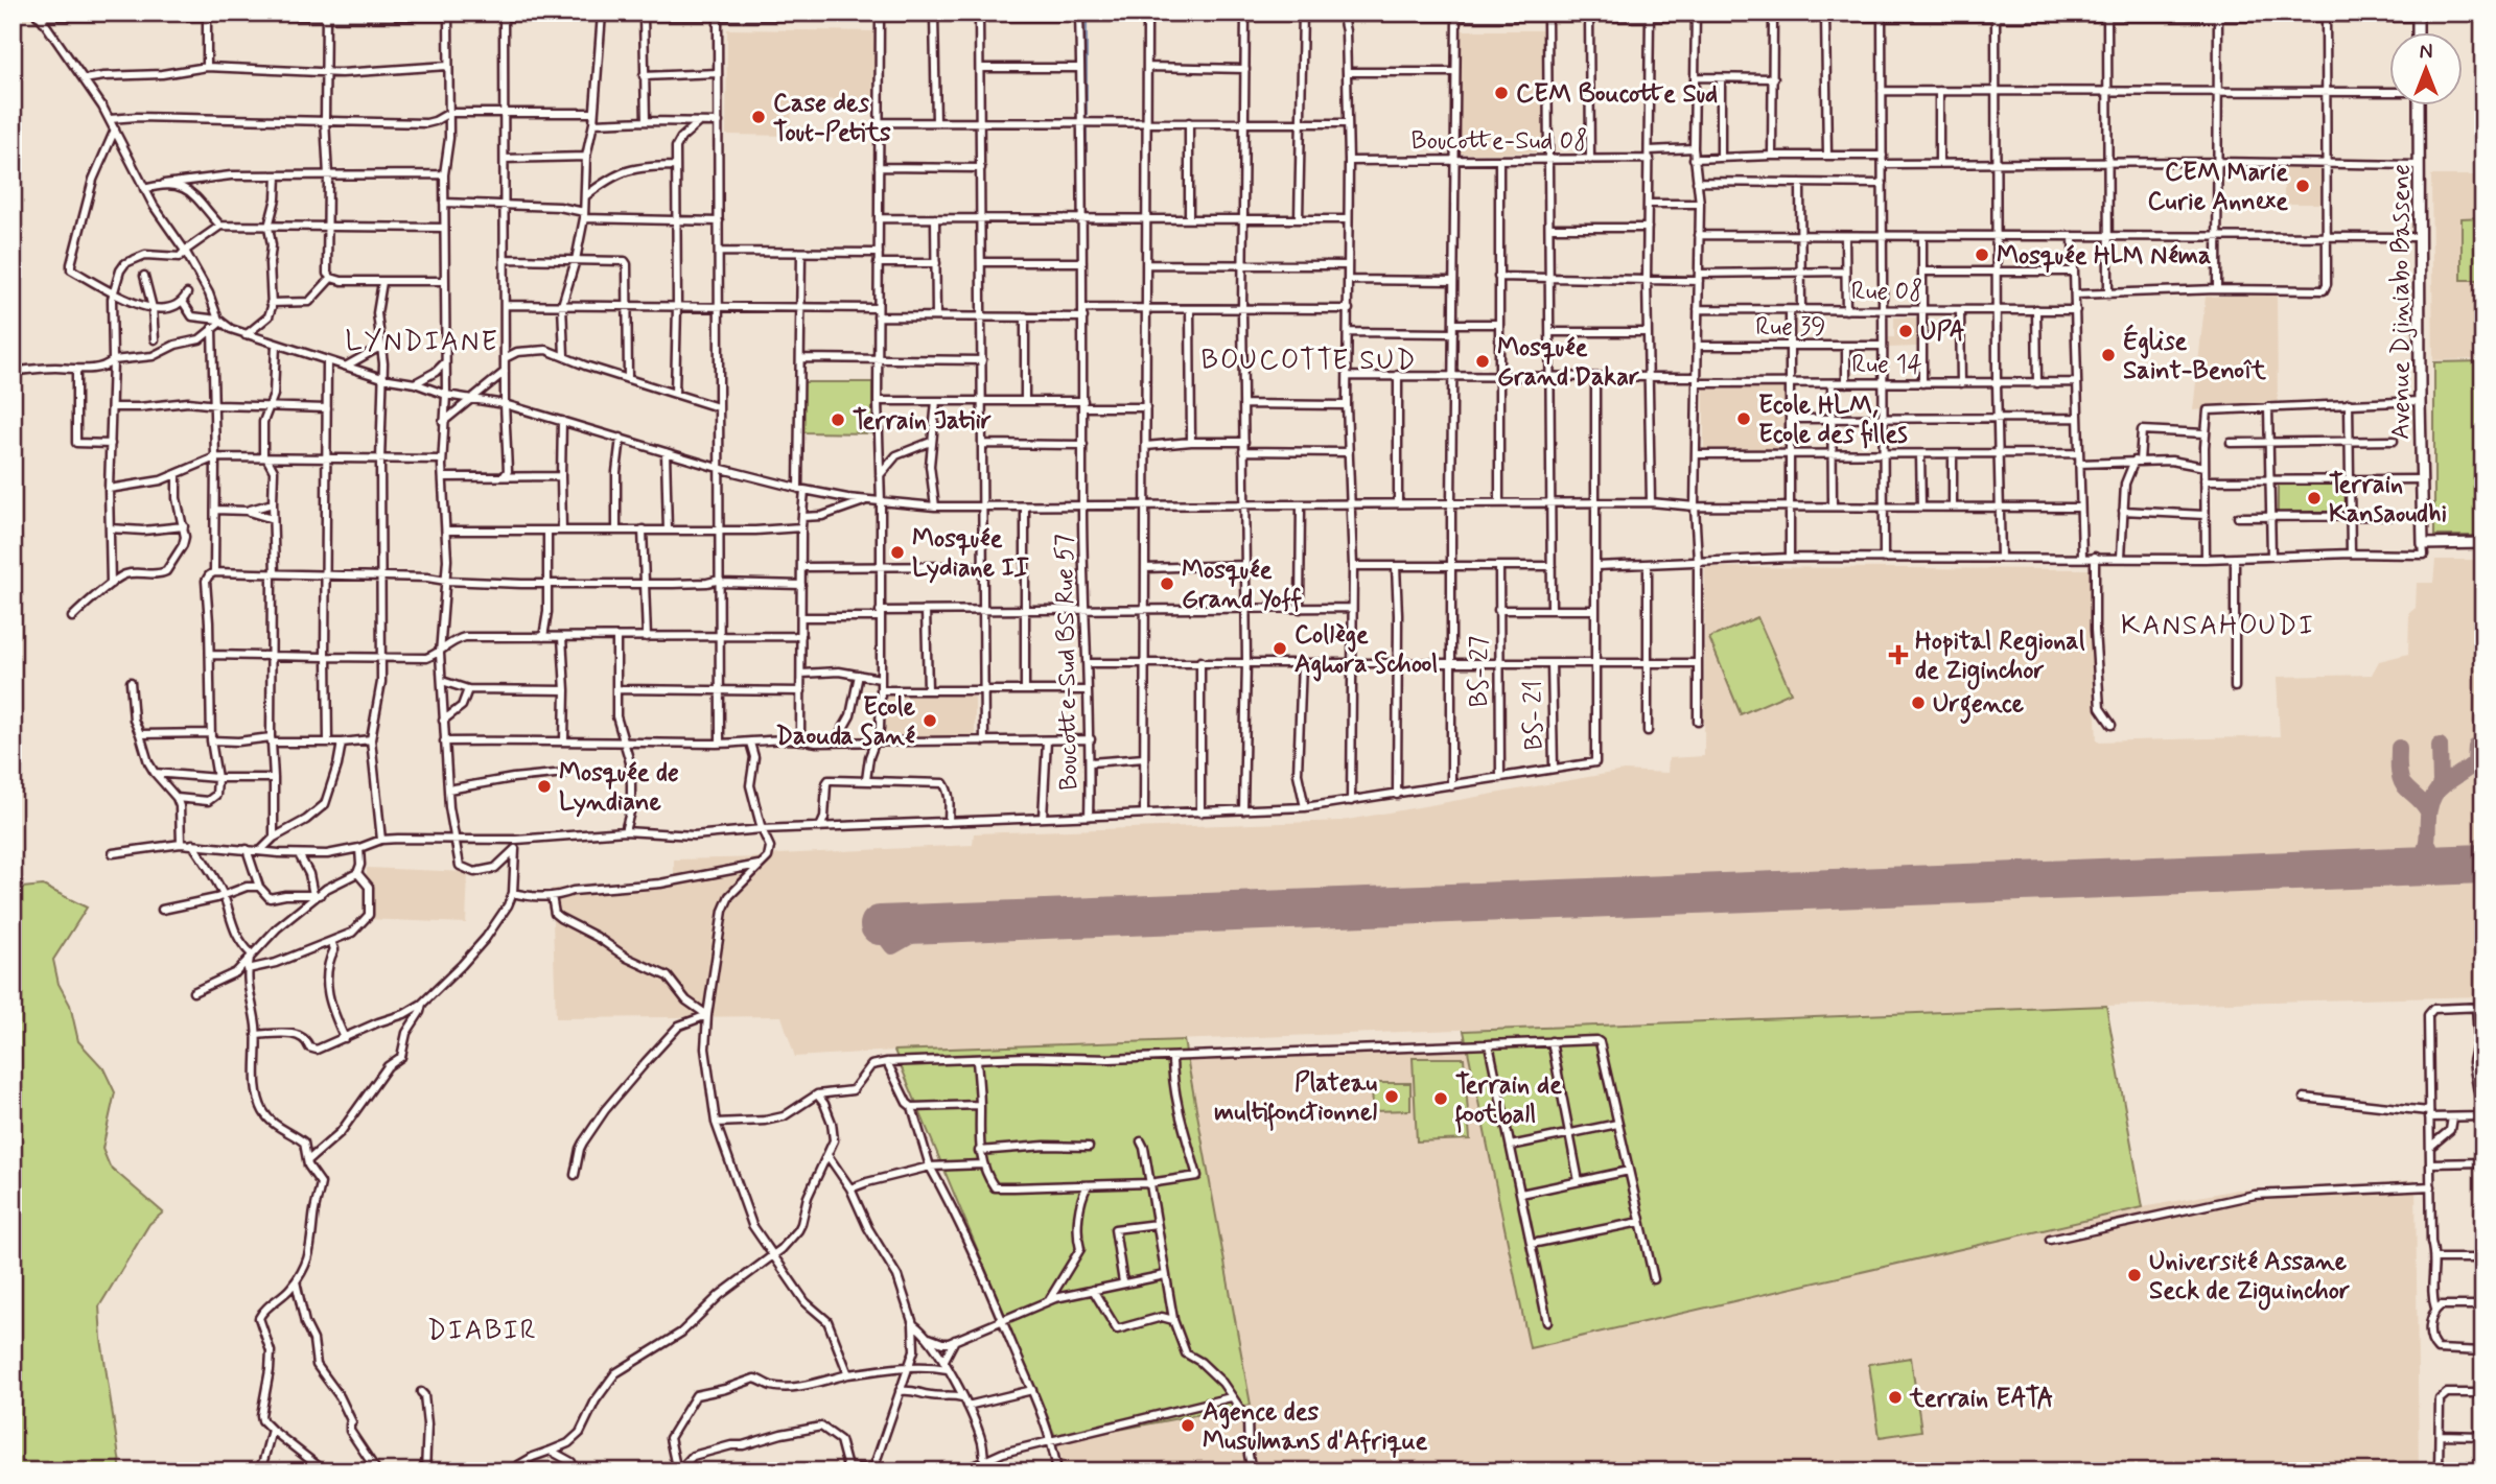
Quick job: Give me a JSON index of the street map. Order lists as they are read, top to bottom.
{
  "streets": {
    "main road": ["Avenue Djiniabo Bassene"],
    "street": [
      "Boucotte-Sud 08",
      "Rue 08",
      "Rue 39",
      "Rue 14",
      "Boucotte-Sud BS Rue 57",
      "BS- 27",
      "BS- 21"
    ]
  },
  "districts": [
    "LYNDIANE",
    "BOUCOTTE SUD",
    "KANSAHOUDI",
    "DIABIR"
  ],
  "places": {
    "other": [
      "CEM Boucotte Sud",
      "Case des Tout-Petits",
      "CEM Marie Curie Annexe",
      "Mosquée HLM Néma",
      "UPA",
      "Église Saint-Benoît",
      "Mosquée Grand Dakar",
      "Ecole HLM, Ecole des filles",
      "Terrain Jatiir",
      "Terrain Kansaoudhi",
      "Mosquée Lydiane II",
      "Mosquée Grand Yoff",
      "Collège Aghora School",
      "Urgence",
      "Ecole Daouda Sané",
      "Mosquée de Lyndiane",
      "Plateau multifonctionnel",
      "Terrain de football",
      "Université Assane Seck de Ziguinchor",
      "terrain EATA",
      "Agence des Musulmans d'Afrique"
    ],
    "health": ["Hopital Regional de Ziginchor"]
  },
  "north": "top"
}
